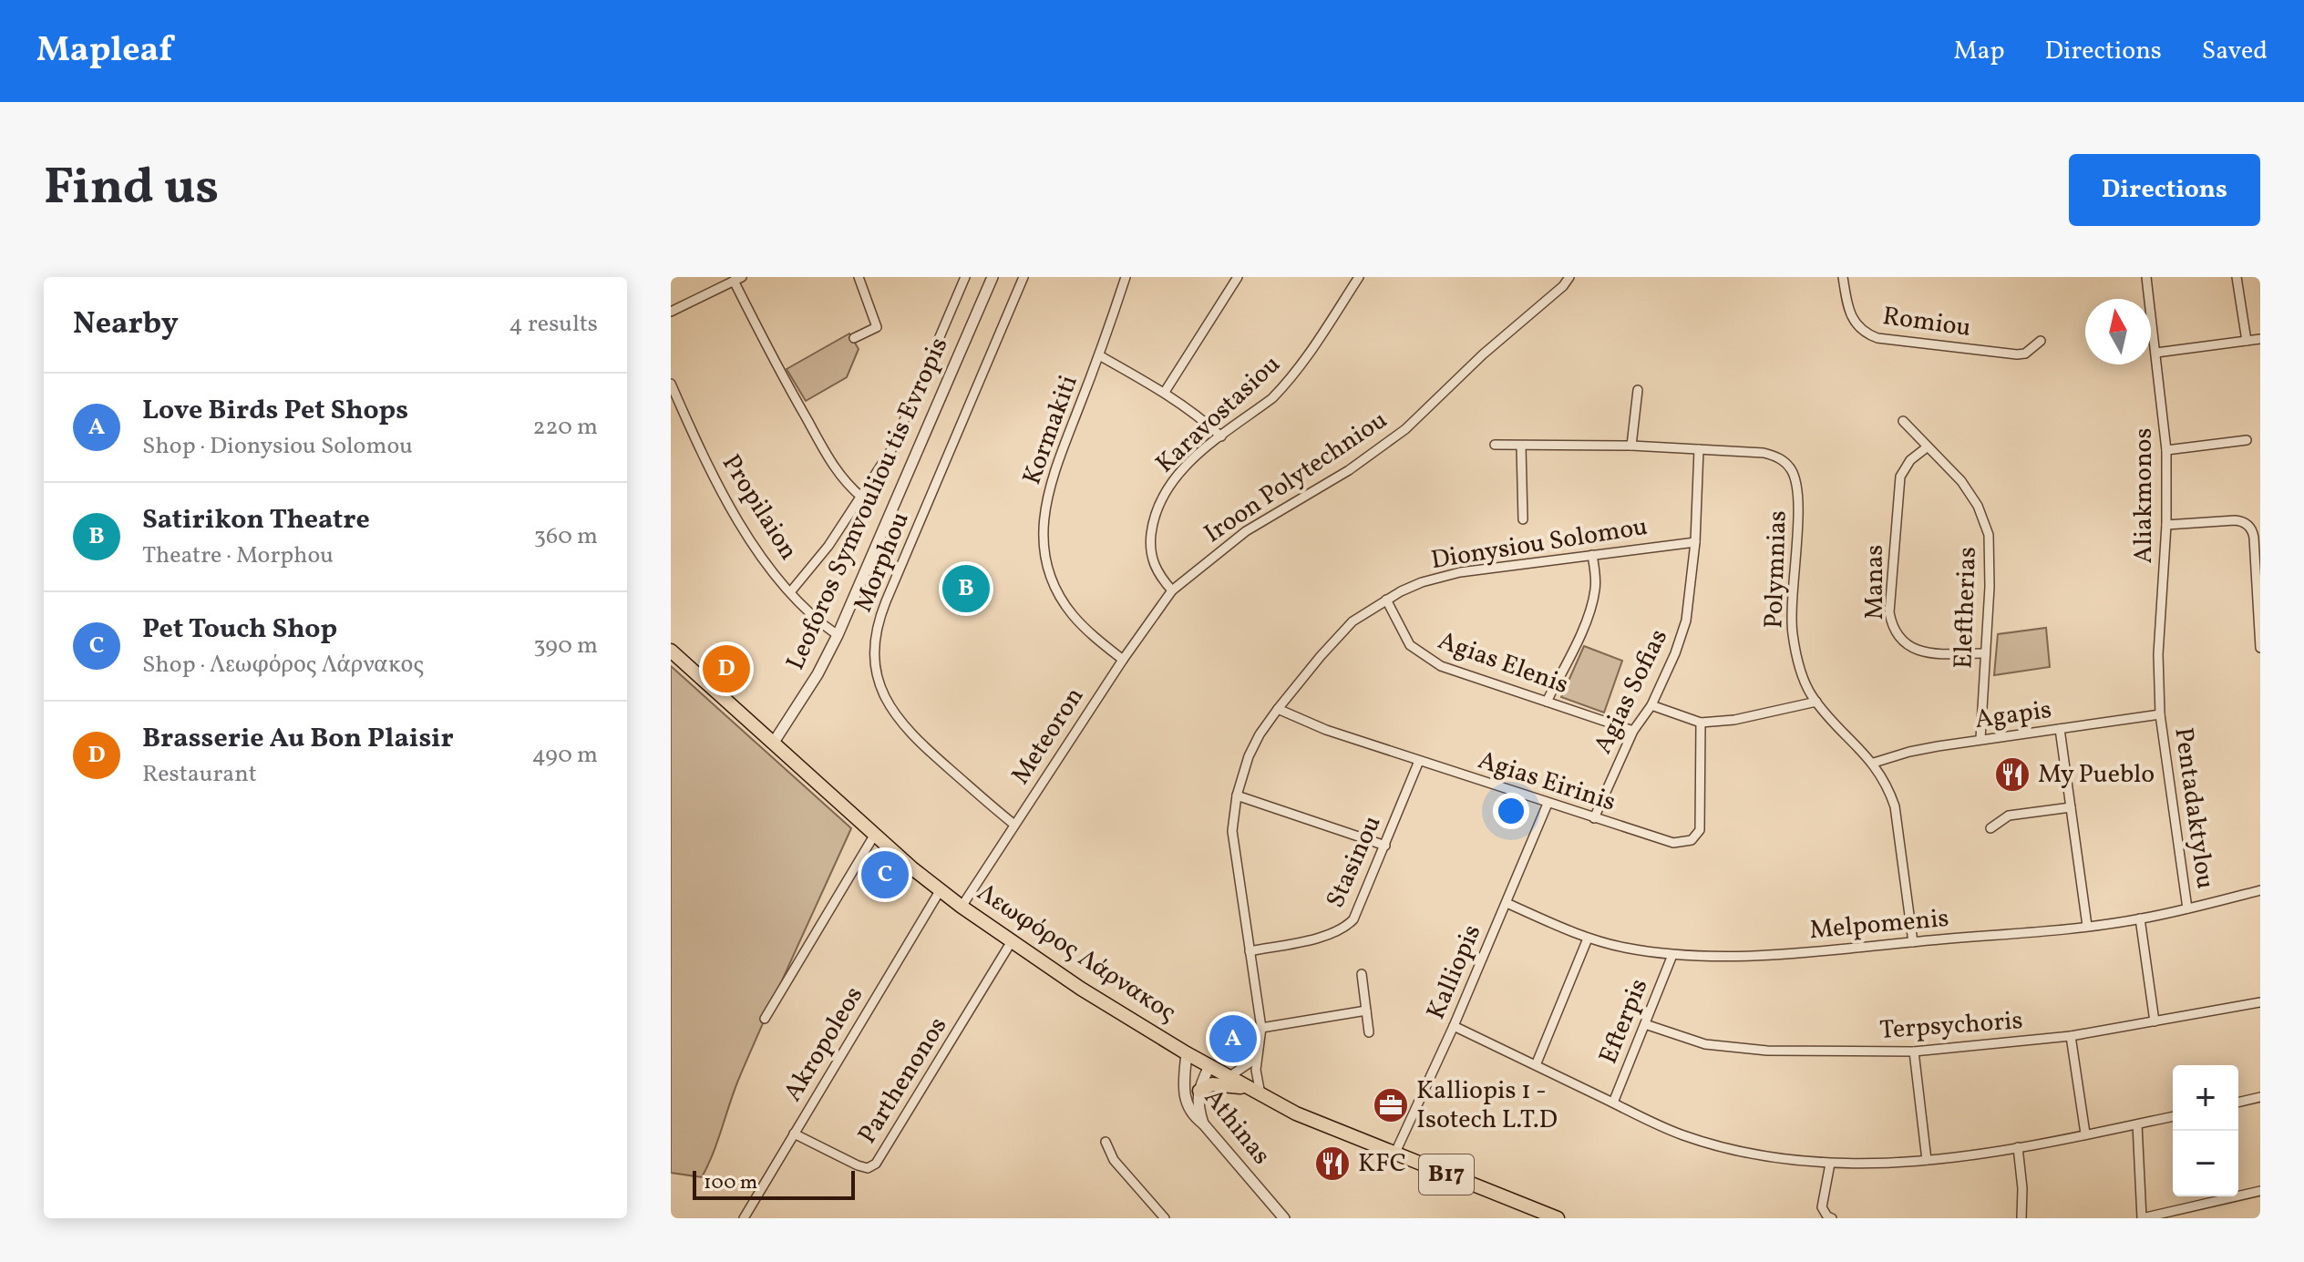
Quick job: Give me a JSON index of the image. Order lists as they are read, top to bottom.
{
  "streets": {
    "main road": ["Λεωφόρος Λάρνακος", "B17"],
    "street": [
      "Romiou",
      "Karavostasiou",
      "Kormakiti",
      "Iroon Polytechniou",
      "Aliakmonos",
      "Leoforos Symvouliou tis Evropis",
      "Propilaion",
      "Dionysiou Solomou",
      "Morphou",
      "Polymnias",
      "Manas",
      "Eleftherias",
      "Agias Elenis",
      "Agias Sofias",
      "Agapis",
      "Meteoron",
      "Agias Eirinis",
      "Pentadaktylou",
      "Stasinou",
      "Melpomenis",
      "Kalliopis",
      "Efterpis",
      "Terpsychoris",
      "Akropoleos",
      "Parthenonos",
      "Athinas"
    ]
  },
  "crossings": [
    ["Karavostasiou", "Iroon Polytechniou"],
    ["Karavostasiou", "Meteoron"],
    ["Kormakiti", "Meteoron"],
    ["Iroon Polytechniou", "Meteoron"],
    ["Aliakmonos", "Agapis"],
    ["Aliakmonos", "Pentadaktylou"],
    ["Leoforos Symvouliou tis Evropis", "Propilaion"],
    ["Leoforos Symvouliou tis Evropis", "Λεωφόρος Λάρνακος"],
    ["Dionysiou Solomou", "Agias Elenis"],
    ["Dionysiou Solomou", "Agias Sofias"],
    ["Dionysiou Solomou", "Agias Eirinis"],
    ["Dionysiou Solomou", "Stasinou"],
    ["Dionysiou Solomou", "Λεωφόρος Λάρνακος"],
    ["Morphou", "Meteoron"],
    ["Polymnias", "Agias Sofias"],
    ["Polymnias", "Agapis"],
    ["Polymnias", "Melpomenis"],
    ["Manas", "Eleftherias"],
    ["Eleftherias", "Agapis"],
    ["Agias Elenis", "Agias Sofias"],
    ["Agias Sofias", "Agias Eirinis"],
    ["Agapis", "Pentadaktylou"],
    ["Meteoron", "Λεωφόρος Λάρνακος"],
    ["Agias Eirinis", "Stasinou"],
    ["Agias Eirinis", "Kalliopis"],
    ["Pentadaktylou", "Melpomenis"],
    ["Melpomenis", "Kalliopis"],
    ["Melpomenis", "Efterpis"],
    ["Λεωφόρος Λάρνακος", "Kalliopis"],
    ["Λεωφόρος Λάρνακος", "Akropoleos"],
    ["Λεωφόρος Λάρνακος", "Parthenonos"],
    ["Λεωφόρος Λάρνακος", "Athinas"],
    ["Efterpis", "Terpsychoris"],
    ["Akropoleos", "Parthenonos"]
  ],
  "places": {
    "restaurant": ["My Pueblo", "KFC"],
    "office": ["Kalliopis 1 - Isotech L.T.D"]
  },
  "scale_bar": "100 m",
  "north": "top",
  "page": {
    "header": "Mapleaf",
    "nav": ["Map", "Directions", "Saved"],
    "title": "Find us",
    "buttons": "Directions",
    "heading": ["Nearby", "4 results"],
    "list": [
      {
        "mark": "A",
        "name": "Love Birds Pet Shops",
        "note": "Shop · Dionysiou Solomou",
        "value": "220 m"
      },
      {
        "mark": "B",
        "name": "Satirikon Theatre",
        "note": "Theatre · Morphou",
        "value": "360 m"
      },
      {
        "mark": "C",
        "name": "Pet Touch Shop",
        "note": "Shop · Λεωφόρος Λάρνακος",
        "value": "390 m"
      },
      {
        "mark": "D",
        "name": "Brasserie Au Bon Plaisir",
        "note": "Restaurant",
        "value": "490 m"
      }
    ],
    "pins": [
      "B",
      "D",
      "C",
      "A"
    ],
    "map_buttons": ["+", "−"],
    "scale": "100 m"
  }
}
